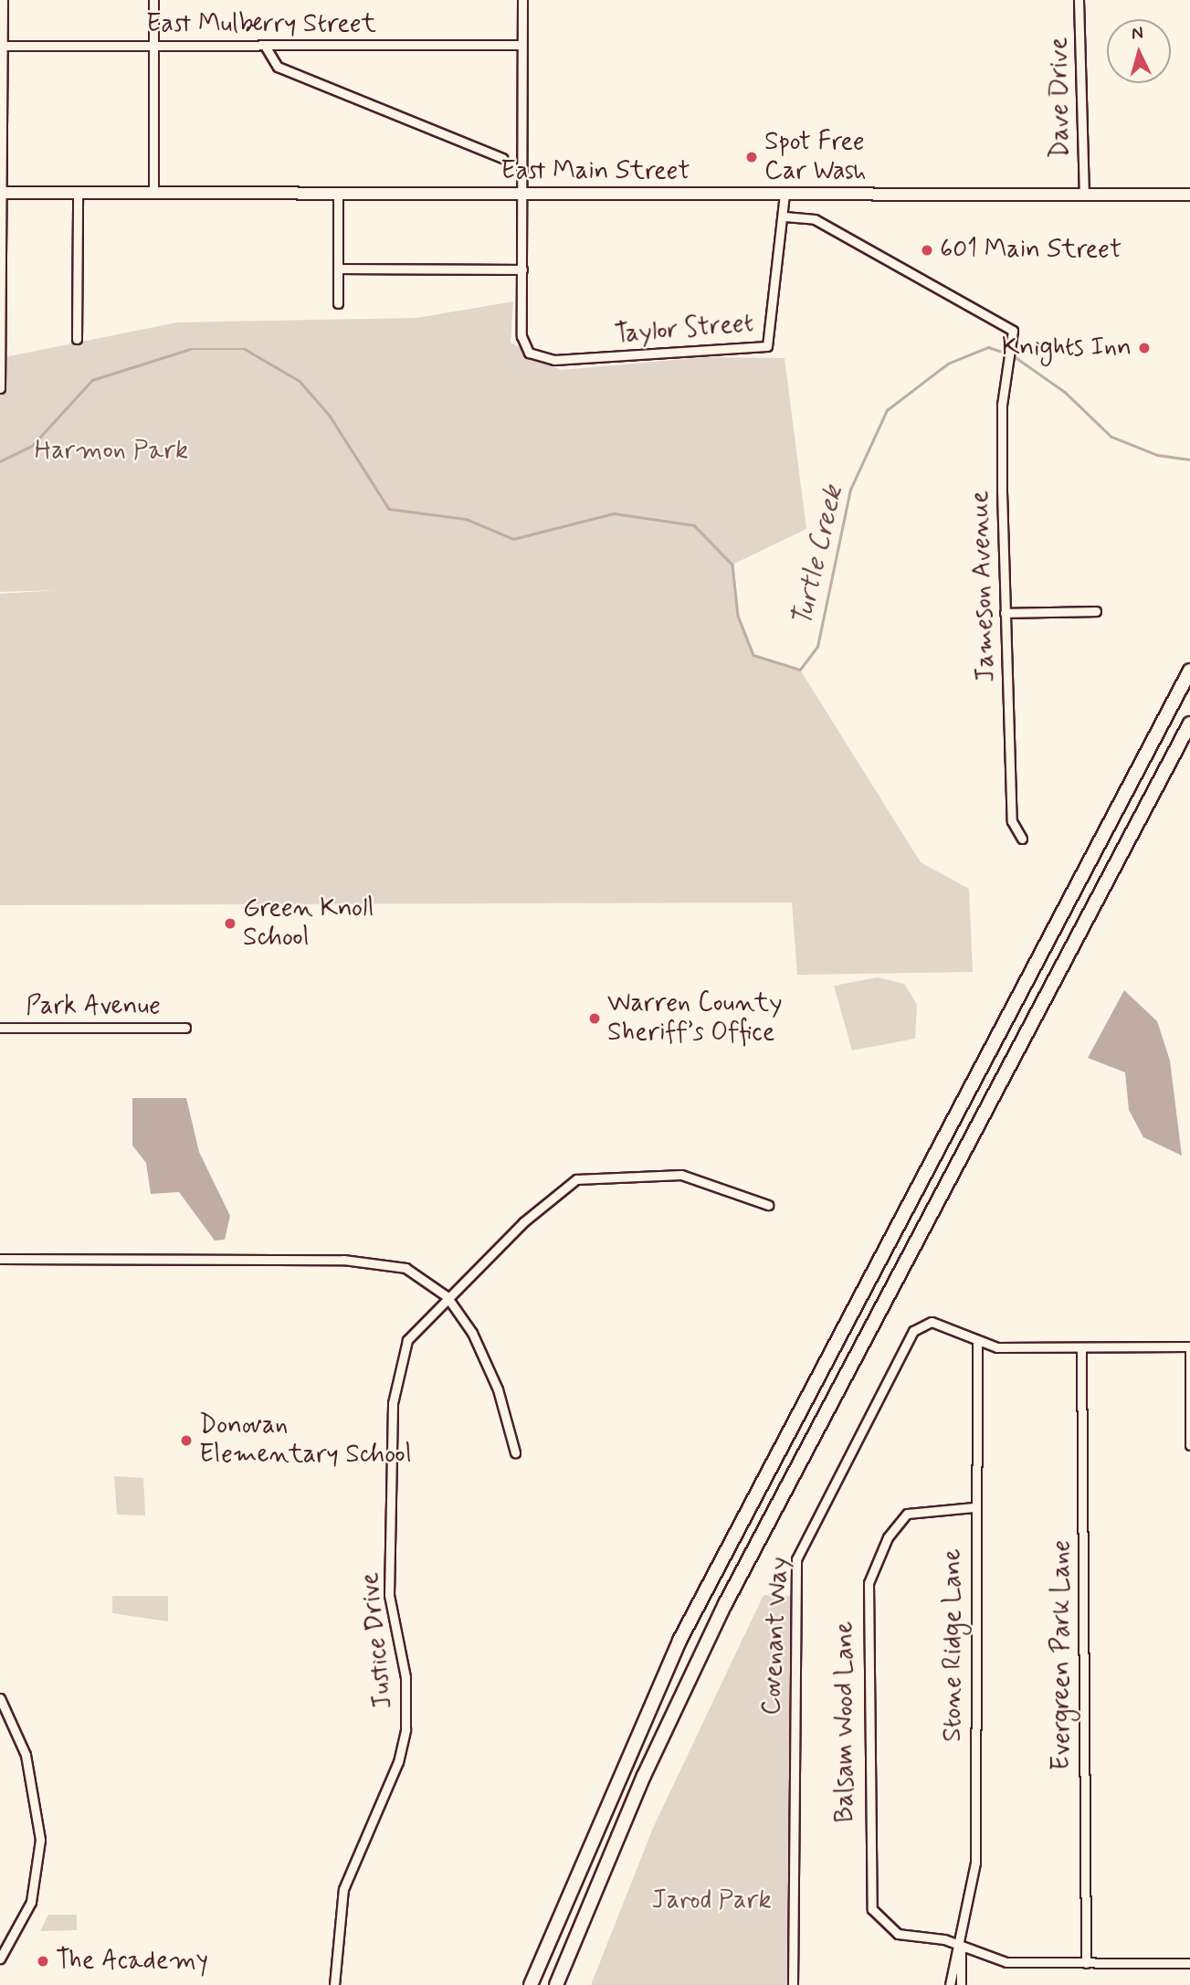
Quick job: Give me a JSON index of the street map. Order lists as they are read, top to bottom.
{
  "streets": {
    "main road": ["East Main Street"],
    "street": [
      "East Mulberry Street",
      "Dave Drive",
      "Taylor Street",
      "Jameson Avenue",
      "Park Avenue",
      "Covenant Way",
      "Justice Drive",
      "Stone Ridge Lane",
      "Evergreen Park Lane",
      "Balsam Wood Lane"
    ]
  },
  "crossings": [
    ["Dave Drive", "East Main Street"],
    ["East Main Street", "Taylor Street"],
    ["Taylor Street", "Jameson Avenue"],
    ["Covenant Way", "Stone Ridge Lane"],
    ["Stone Ridge Lane", "Balsam Wood Lane"],
    ["Evergreen Park Lane", "Balsam Wood Lane"]
  ],
  "water": ["Turtle Creek"],
  "parks": ["Harmon Park", "Jarod Park"],
  "places": [
    "Spot Free Car Wash",
    "601 Main Street",
    "Knights Inn",
    "Green Knoll School",
    "Warren County Sheriff’s Office",
    "Donovan Elementary School",
    "The Academy"
  ],
  "north": "top"
}
